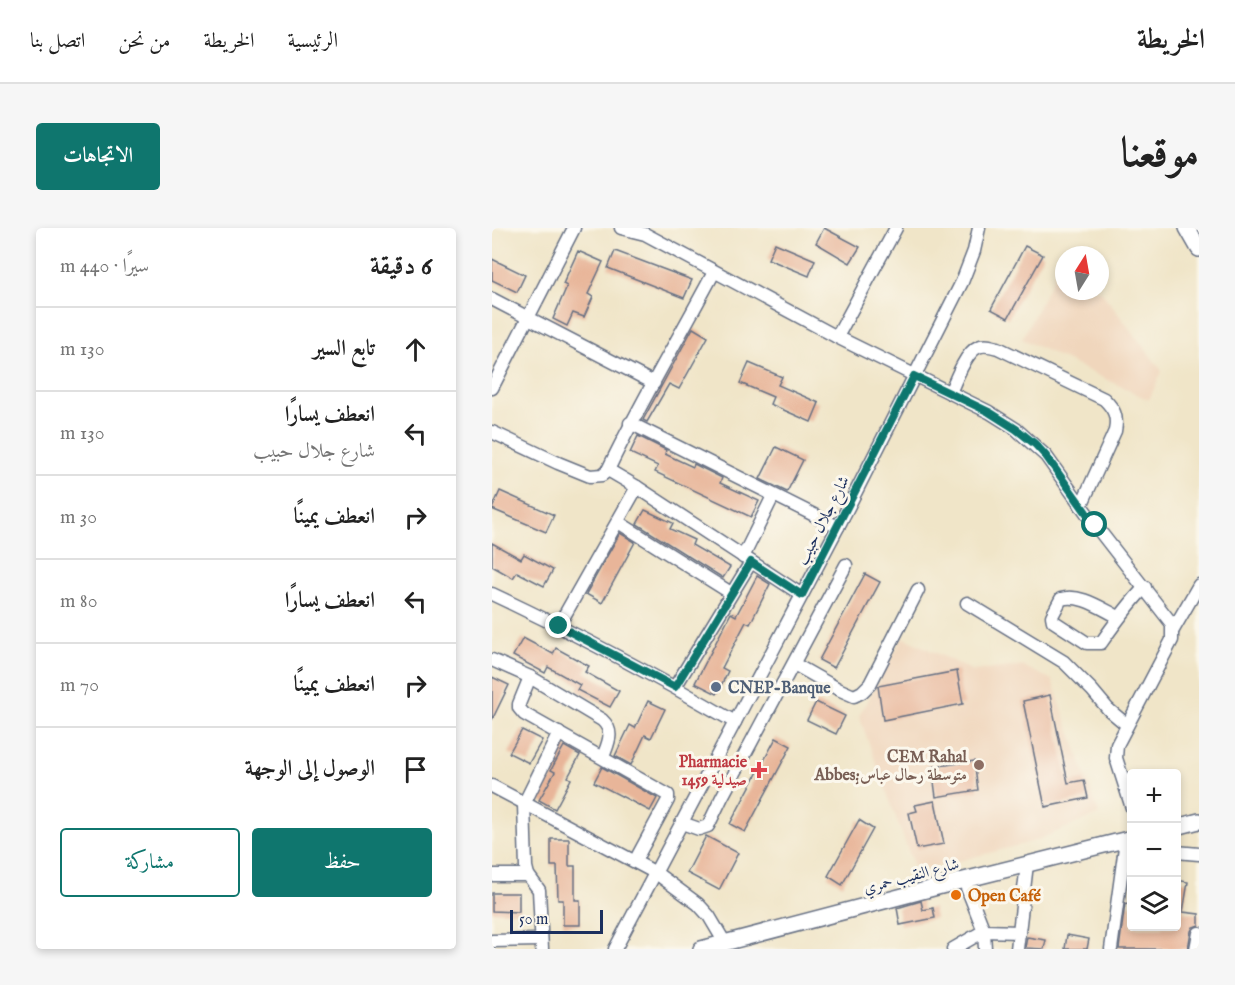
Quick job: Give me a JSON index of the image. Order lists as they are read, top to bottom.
{
  "streets": {
    "main road": ["شارع النقيب حمري"],
    "street": ["شارع جلال حبيب"]
  },
  "places": {
    "other": ["CNEP-Banque", "CEM Rahal Abbes;متوسطة رحال عباس", "Open Café"],
    "health": ["Pharmacie 1459 صيدلية"]
  },
  "scale_bar": "50 m",
  "north": "top",
  "page": {
    "header": "الخريطة",
    "nav": [
      "الرئيسية",
      "الخريطة",
      "من نحن",
      "اتصل بنا"
    ],
    "title": "موقعنا",
    "buttons": [
      "الاتجاهات",
      ["حفظ", "مشاركة"]
    ],
    "heading": ["6 دقيقة", "سيرًا · 440 m"],
    "list": [
      ["تابع السير", "130 m"],
      ["انعطف يسارًا", "شارع جلال حبيب", "130 m"],
      ["انعطف يمينًا", "30 m"],
      ["انعطف يسارًا", "80 m"],
      ["انعطف يمينًا", "70 m"],
      "الوصول إلى الوجهة"
    ],
    "map_buttons": ["+", "−"],
    "scale": "50 m"
  }
}
